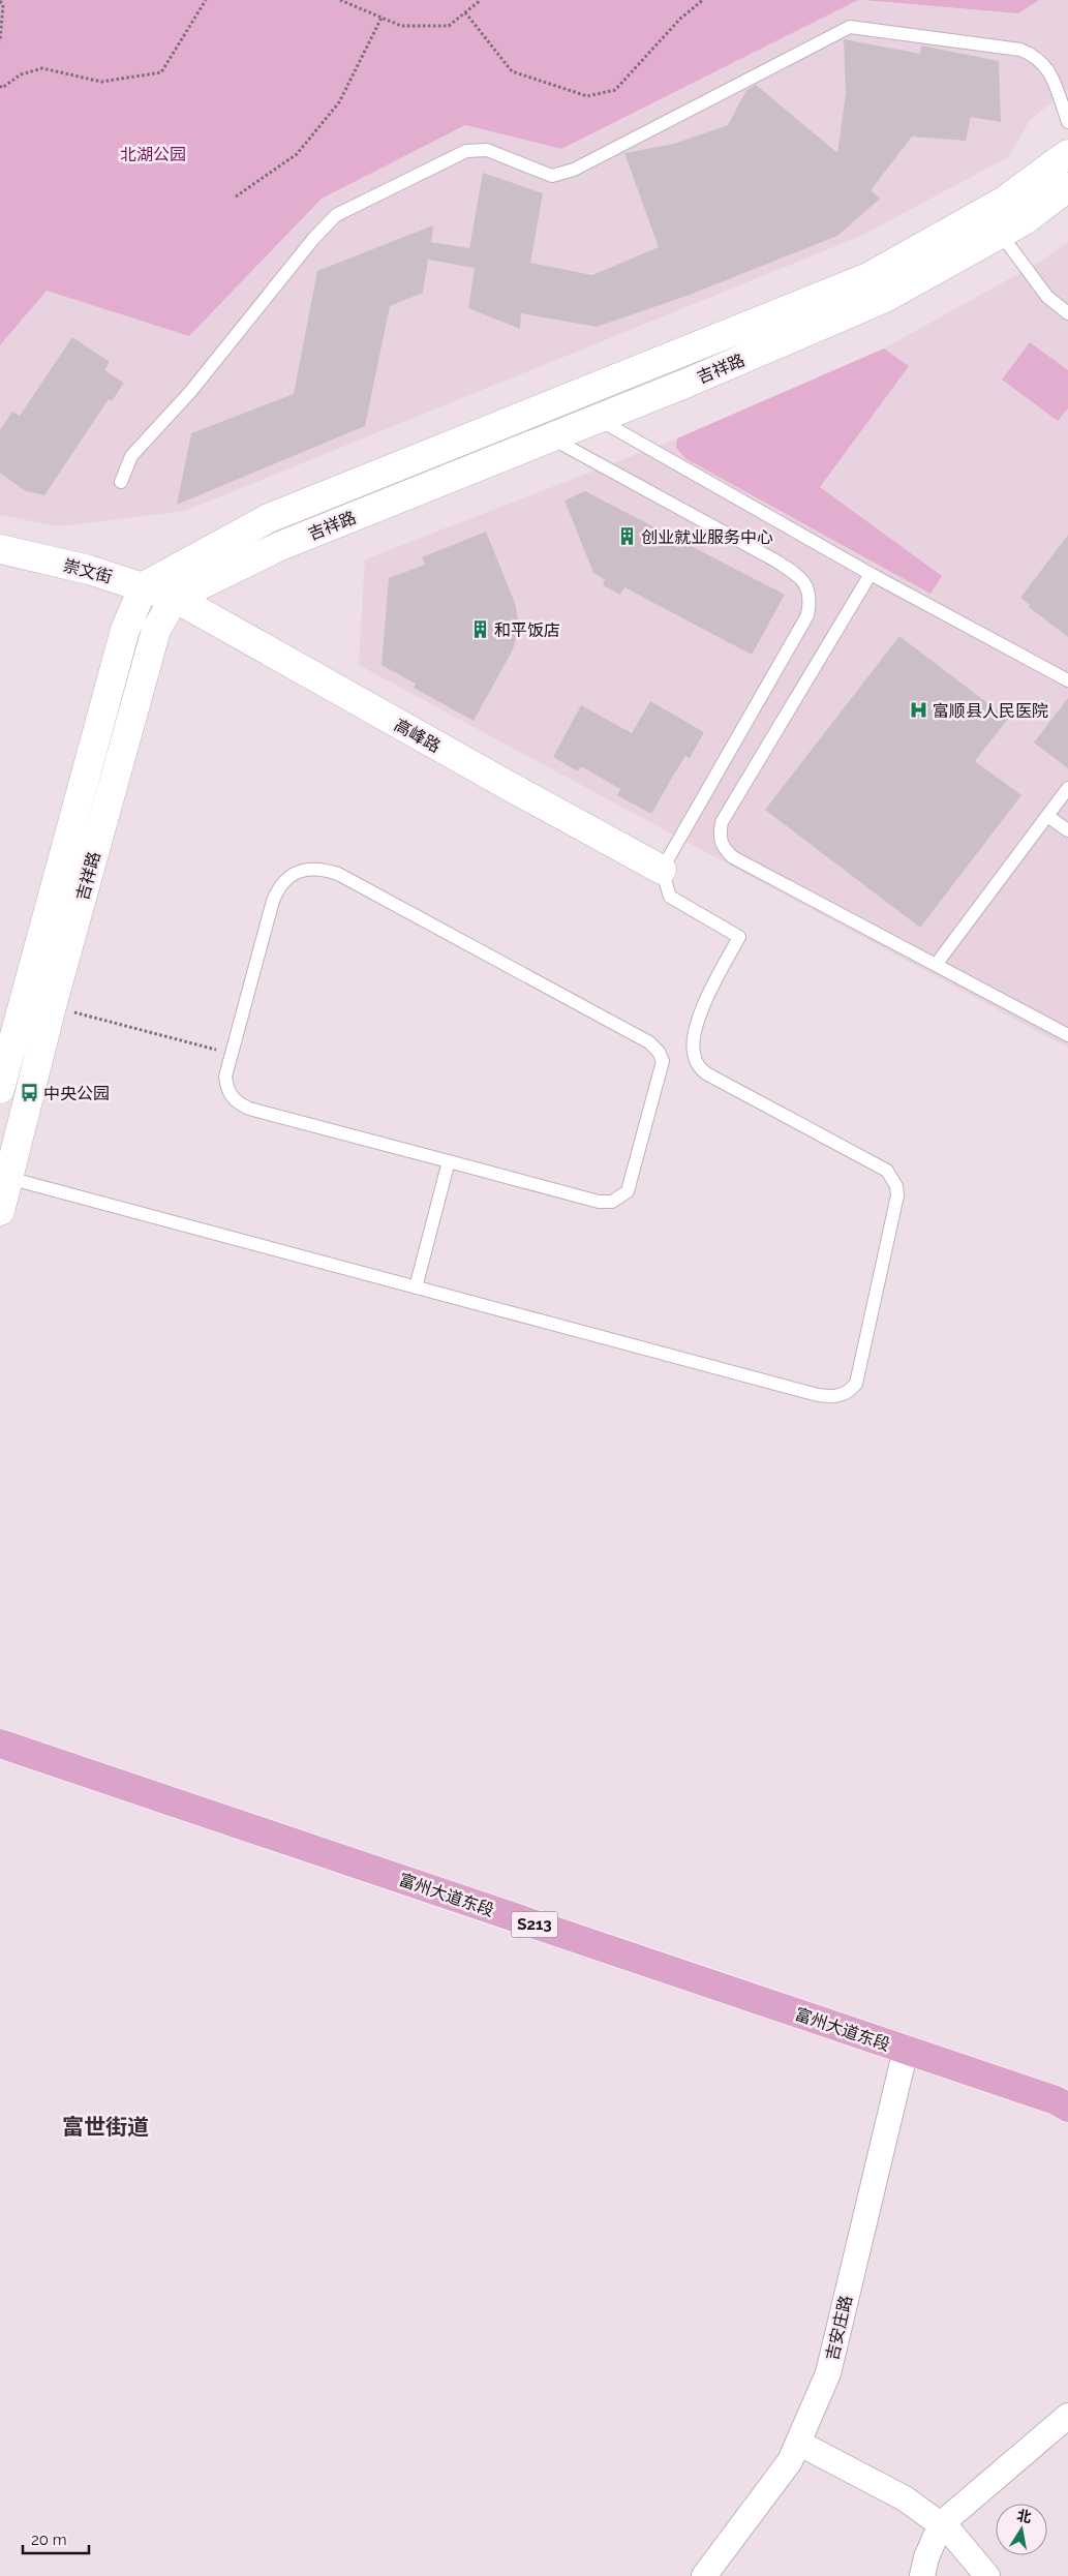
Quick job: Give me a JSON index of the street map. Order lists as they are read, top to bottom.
{
  "streets": {
    "main road": [
      "吉祥路",
      "崇文街",
      "高峰路",
      "富州大道东段",
      "S213"
    ],
    "street": ["吉安庄路"]
  },
  "crossings": [
    ["吉祥路", "崇文街"],
    ["吉祥路", "高峰路"],
    ["崇文街", "高峰路"],
    ["富州大道东段", "吉安庄路"]
  ],
  "districts": ["富世街道"],
  "parks": ["北湖公园"],
  "places": {
    "building": ["创业就业服务中心", "和平饭店"],
    "hospital": ["富顺县人民医院"],
    "bus stop": ["中央公园"]
  },
  "scale_bar": "20 m",
  "north": "top"
}
